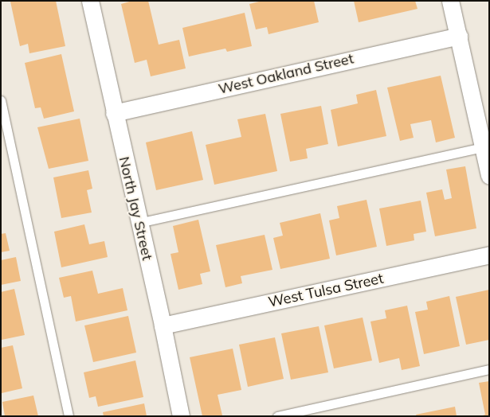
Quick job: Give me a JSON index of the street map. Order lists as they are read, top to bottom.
{
  "streets": {
    "street": ["West Oakland Street", "North Jay Street", "West Tulsa Street"]
  },
  "crossings": [
    ["West Oakland Street", "North Jay Street"],
    ["North Jay Street", "West Tulsa Street"]
  ]
}
